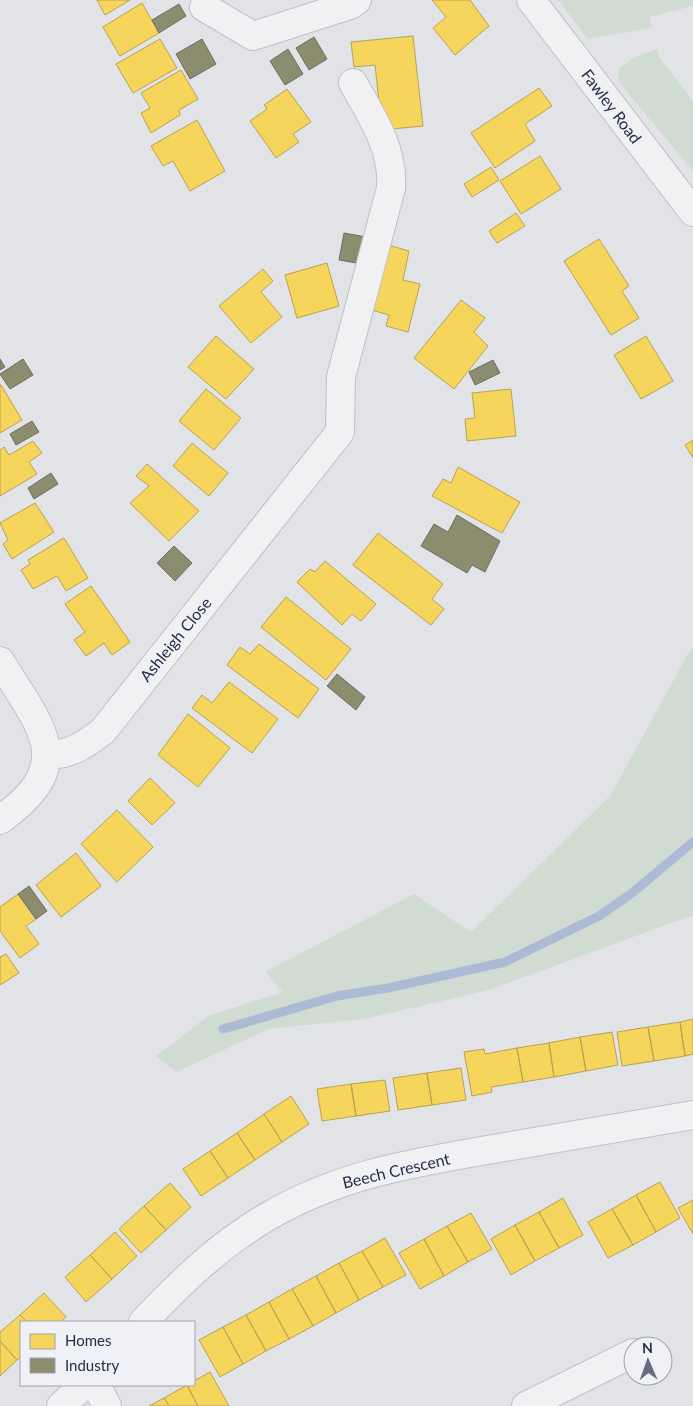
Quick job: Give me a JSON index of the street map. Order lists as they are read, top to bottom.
{
  "streets": {
    "street": ["Fawley Road", "Ashleigh Close", "Beech Crescent"]
  },
  "legend": ["Homes", "Industry"],
  "north": "top"
}
